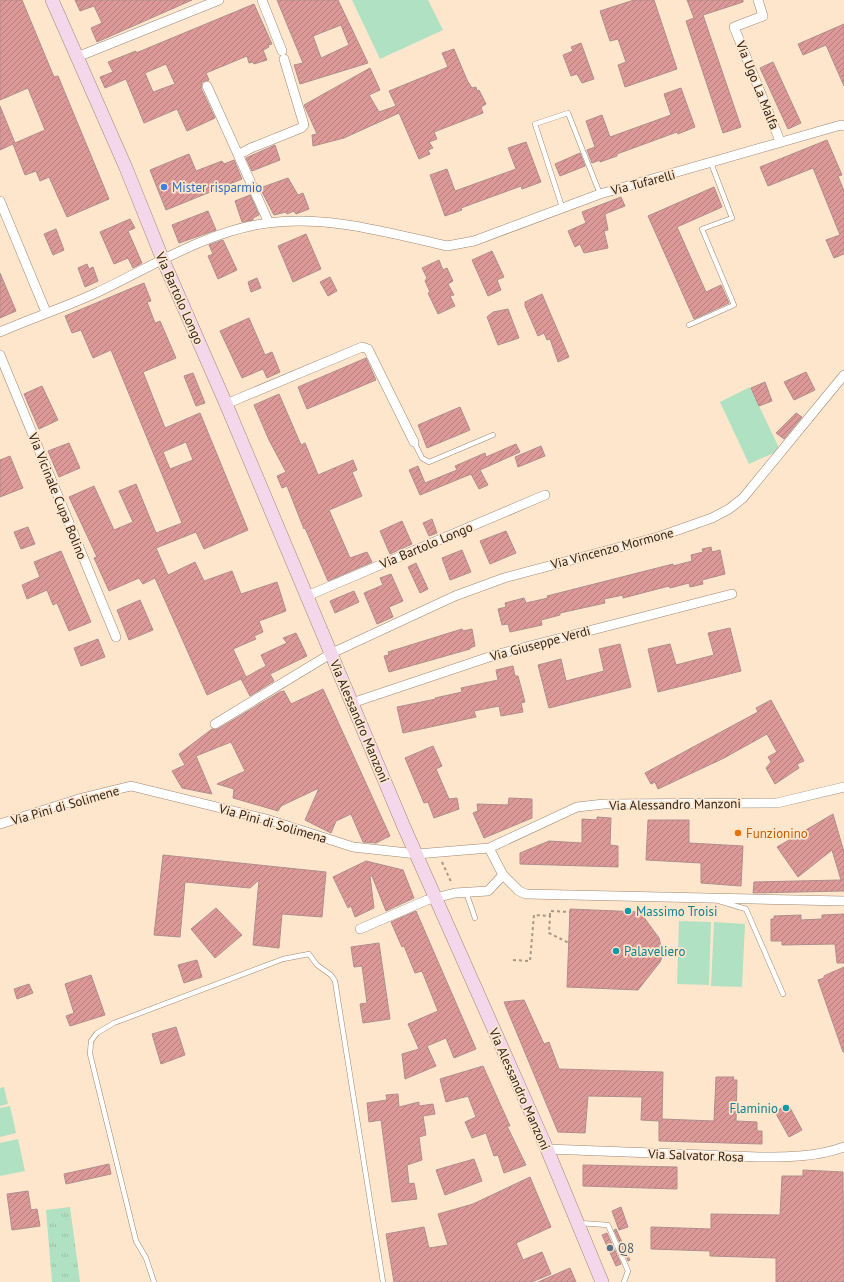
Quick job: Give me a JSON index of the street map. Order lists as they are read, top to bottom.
{
  "streets": {
    "street": [
      "Via Ugo La Malfa",
      "Via Tufarelli",
      "Via Bartolo Longo",
      "Via Vicinale Cupa Bolino",
      "Via Vincenzo Mormone",
      "Via Giuseppe Verdi",
      "Via Alessandro Manzoni",
      "Via Pini di Solimene",
      "Via Pini di Solimena",
      "Via Salvator Rosa"
    ]
  },
  "crossings": [
    ["Via Ugo La Malfa", "Via Tufarelli"],
    ["Via Bartolo Longo", "Via Vincenzo Mormone"],
    ["Via Bartolo Longo", "Via Alessandro Manzoni"],
    ["Via Vincenzo Mormone", "Via Alessandro Manzoni"],
    ["Via Giuseppe Verdi", "Via Alessandro Manzoni"],
    ["Via Alessandro Manzoni", "Via Pini di Solimena"],
    ["Via Alessandro Manzoni", "Via Salvator Rosa"],
    ["Via Pini di Solimene", "Via Pini di Solimena"]
  ],
  "places": [
    "Mister risparmio",
    "Funzionino",
    "Massimo Troisi",
    "Palaveliero",
    "Flaminio",
    "Q8"
  ]
}
